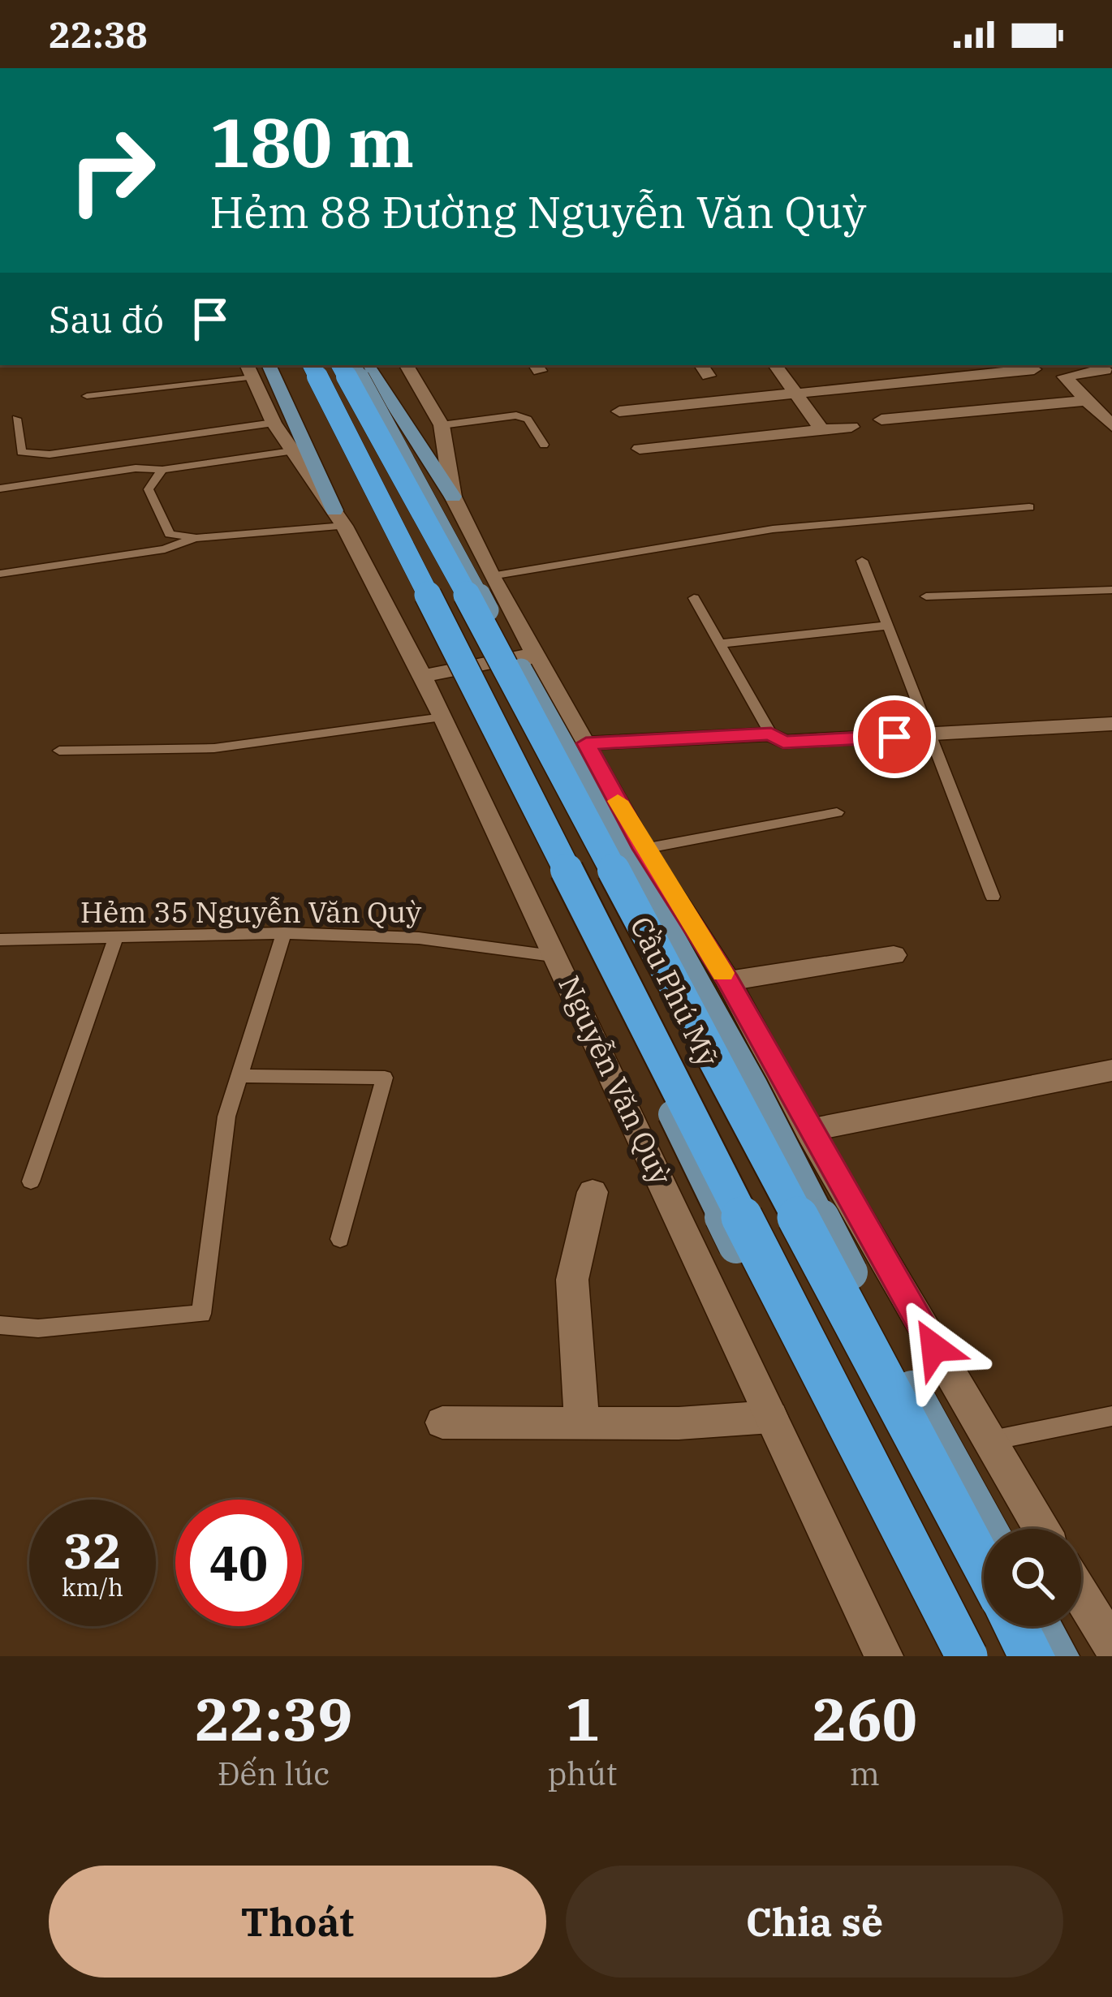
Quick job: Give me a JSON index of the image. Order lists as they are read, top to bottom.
{
  "streets": {
    "highway": ["Cầu Phú Mỹ"],
    "street": ["Nguyễn Văn Quỳ"],
    "lane": ["Hẻm 35 Nguyễn Văn Quỳ"]
  },
  "crossings": [
    ["Hẻm 35 Nguyễn Văn Quỳ", "Nguyễn Văn Quỳ"]
  ],
  "page": {
    "status": "22:38",
    "turn": ["180 m", "Hẻm 88 Đường Nguyễn Văn Quỳ"],
    "then": "Sau đó",
    "speed": "32 km/h",
    "limit": "40",
    "eta": [
      "22:39",
      "Đến lúc",
      "1",
      "phút",
      "260",
      "m"
    ],
    "buttons": ["Thoát", "Chia sẻ"]
  }
}
